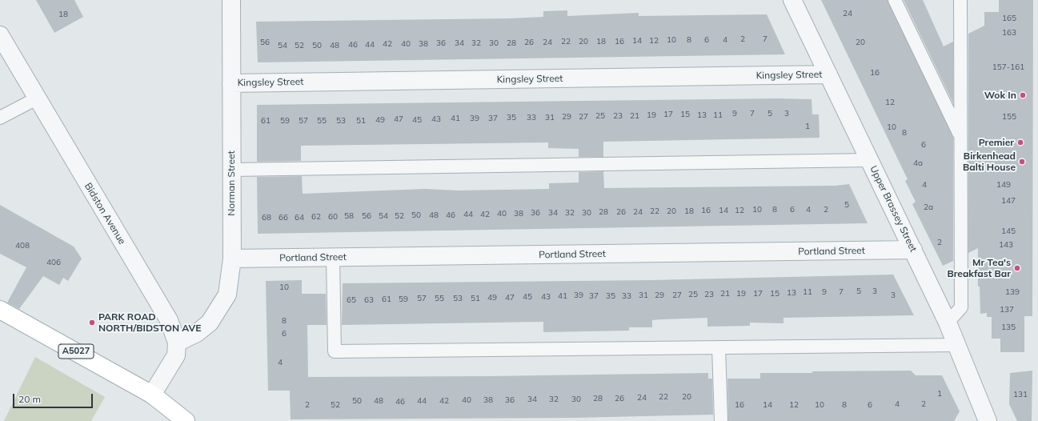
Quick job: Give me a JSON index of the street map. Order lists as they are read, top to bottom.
{
  "streets": {
    "main road": ["A5027"],
    "street": [
      "Kingsley Street",
      "Norman Street",
      "Upper Brassey Street",
      "Bidston Avenue",
      "Portland Street"
    ]
  },
  "crossings": [
    ["Kingsley Street", "Norman Street"],
    ["Kingsley Street", "Upper Brassey Street"],
    ["Norman Street", "Bidston Avenue"],
    ["Norman Street", "Portland Street"],
    ["Upper Brassey Street", "Portland Street"],
    ["Bidston Avenue", "A5027"]
  ],
  "places": [
    "Wok In",
    "Premier",
    "Birkenhead Balti House",
    "Mr Tea's Breakfast Bar",
    "PARK ROAD NORTH/BIDSTON AVE"
  ],
  "house_numbers": [
    "24",
    "18",
    "165",
    "163",
    "2",
    "7",
    "10",
    "8",
    "6",
    "4",
    "14",
    "12",
    "22",
    "20",
    "18",
    "16",
    "56",
    "26",
    "24",
    "20",
    "36",
    "34",
    "32",
    "30",
    "28",
    "42",
    "40",
    "38",
    "46",
    "44",
    "54",
    "52",
    "50",
    "48",
    "157-161",
    "16",
    "12",
    "9",
    "7",
    "5",
    "3",
    "17",
    "15",
    "19",
    "13",
    "11",
    "25",
    "23",
    "21",
    "29",
    "27",
    "155",
    "35",
    "33",
    "31",
    "41",
    "39",
    "37",
    "47",
    "43",
    "49",
    "45",
    "61",
    "59",
    "57",
    "55",
    "53",
    "51",
    "1",
    "10",
    "8",
    "6",
    "4a",
    "4",
    "149",
    "147",
    "5",
    "2a",
    "10",
    "8",
    "6",
    "4",
    "2",
    "16",
    "14",
    "12",
    "22",
    "20",
    "18",
    "28",
    "26",
    "24",
    "36",
    "34",
    "32",
    "30",
    "40",
    "38",
    "44",
    "42",
    "50",
    "48",
    "46",
    "58",
    "56",
    "54",
    "52",
    "62",
    "60",
    "68",
    "66",
    "64",
    "145",
    "2",
    "143",
    "408",
    "406",
    "10",
    "5",
    "3",
    "11",
    "9",
    "7",
    "139",
    "13",
    "21",
    "19",
    "17",
    "15",
    "25",
    "23",
    "39",
    "31",
    "29",
    "27",
    "3",
    "41",
    "37",
    "35",
    "33",
    "45",
    "43",
    "49",
    "47",
    "57",
    "55",
    "53",
    "51",
    "61",
    "59",
    "65",
    "63",
    "137",
    "8",
    "135",
    "6",
    "4",
    "1",
    "131",
    "22",
    "20",
    "24",
    "28",
    "26",
    "34",
    "32",
    "30",
    "40",
    "38",
    "36",
    "50",
    "48",
    "44",
    "42",
    "46",
    "4",
    "2",
    "2",
    "52",
    "16",
    "14",
    "12",
    "10",
    "8",
    "6"
  ],
  "scale_bar": "20 m"
}
